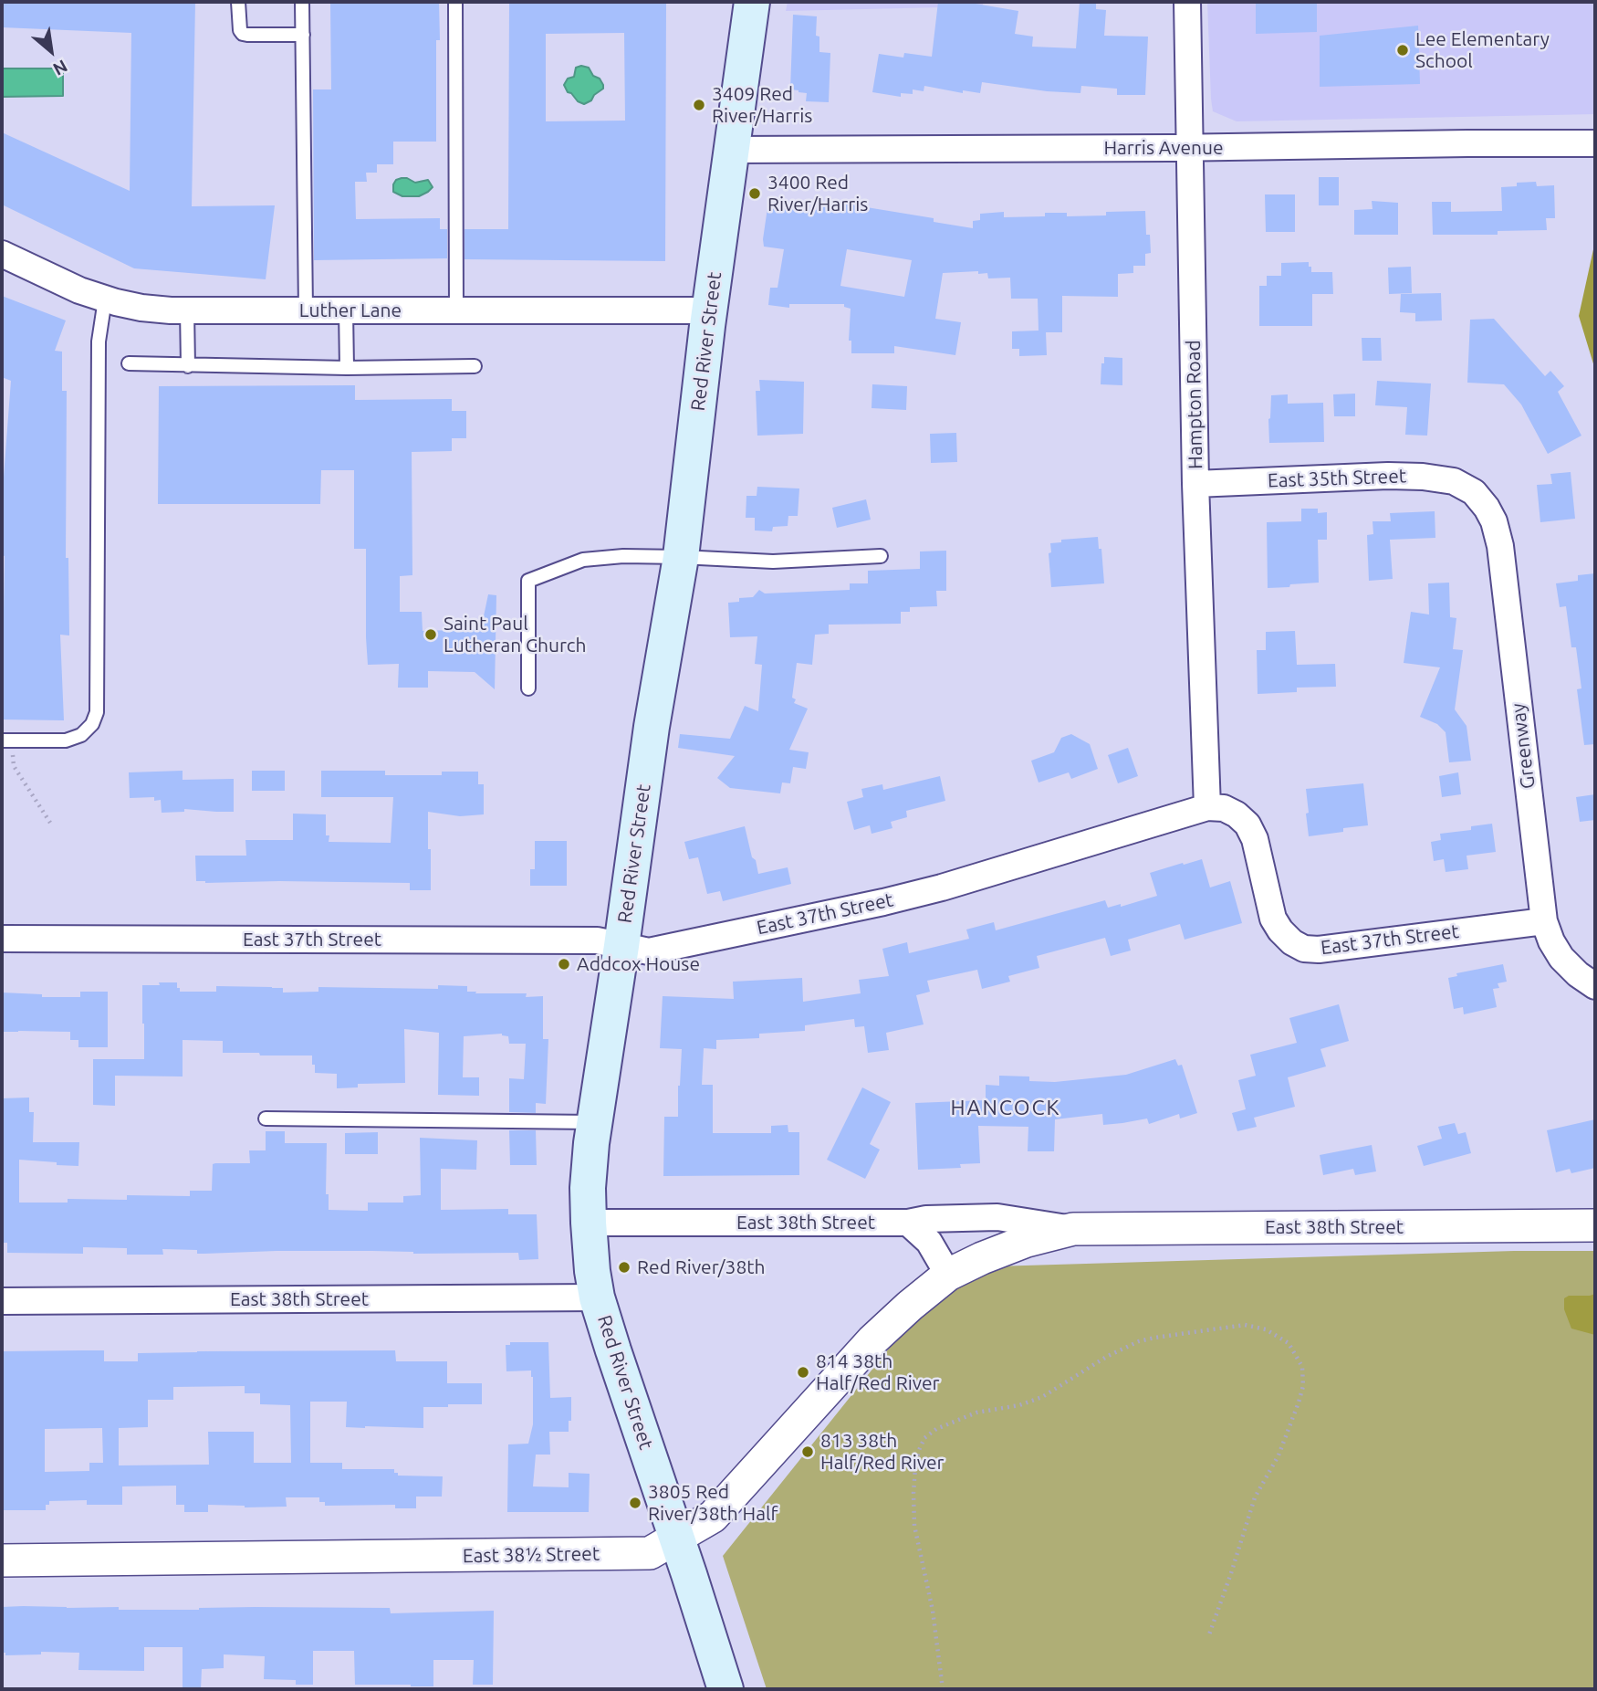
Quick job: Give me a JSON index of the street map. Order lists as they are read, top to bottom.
{
  "streets": {
    "main road": ["Red River Street"],
    "street": [
      "Harris Avenue",
      "Luther Lane",
      "Hampton Road",
      "East 35th Street",
      "Greenway",
      "East 37th Street",
      "East 38th Street",
      "East 38½ Street"
    ]
  },
  "crossings": [
    ["Harris Avenue", "Red River Street"],
    ["Harris Avenue", "Hampton Road"],
    ["Luther Lane", "Red River Street"],
    ["Red River Street", "East 37th Street"],
    ["Red River Street", "East 38th Street"],
    ["Red River Street", "East 38½ Street"],
    ["Hampton Road", "East 35th Street"],
    ["Hampton Road", "East 37th Street"],
    ["East 35th Street", "Greenway"],
    ["Greenway", "East 37th Street"],
    ["East 38th Street", "East 38½ Street"]
  ],
  "districts": ["HANCOCK"],
  "places": [
    "Lee Elementary School",
    "3409 Red River/Harris",
    "3400 Red River/Harris",
    "Saint Paul Lutheran Church",
    "Addcox House",
    "Red River/38th",
    "814 38th Half/Red River",
    "813 38th Half/Red River",
    "3805 Red River/38th Half"
  ],
  "north": "bottom right"
}
